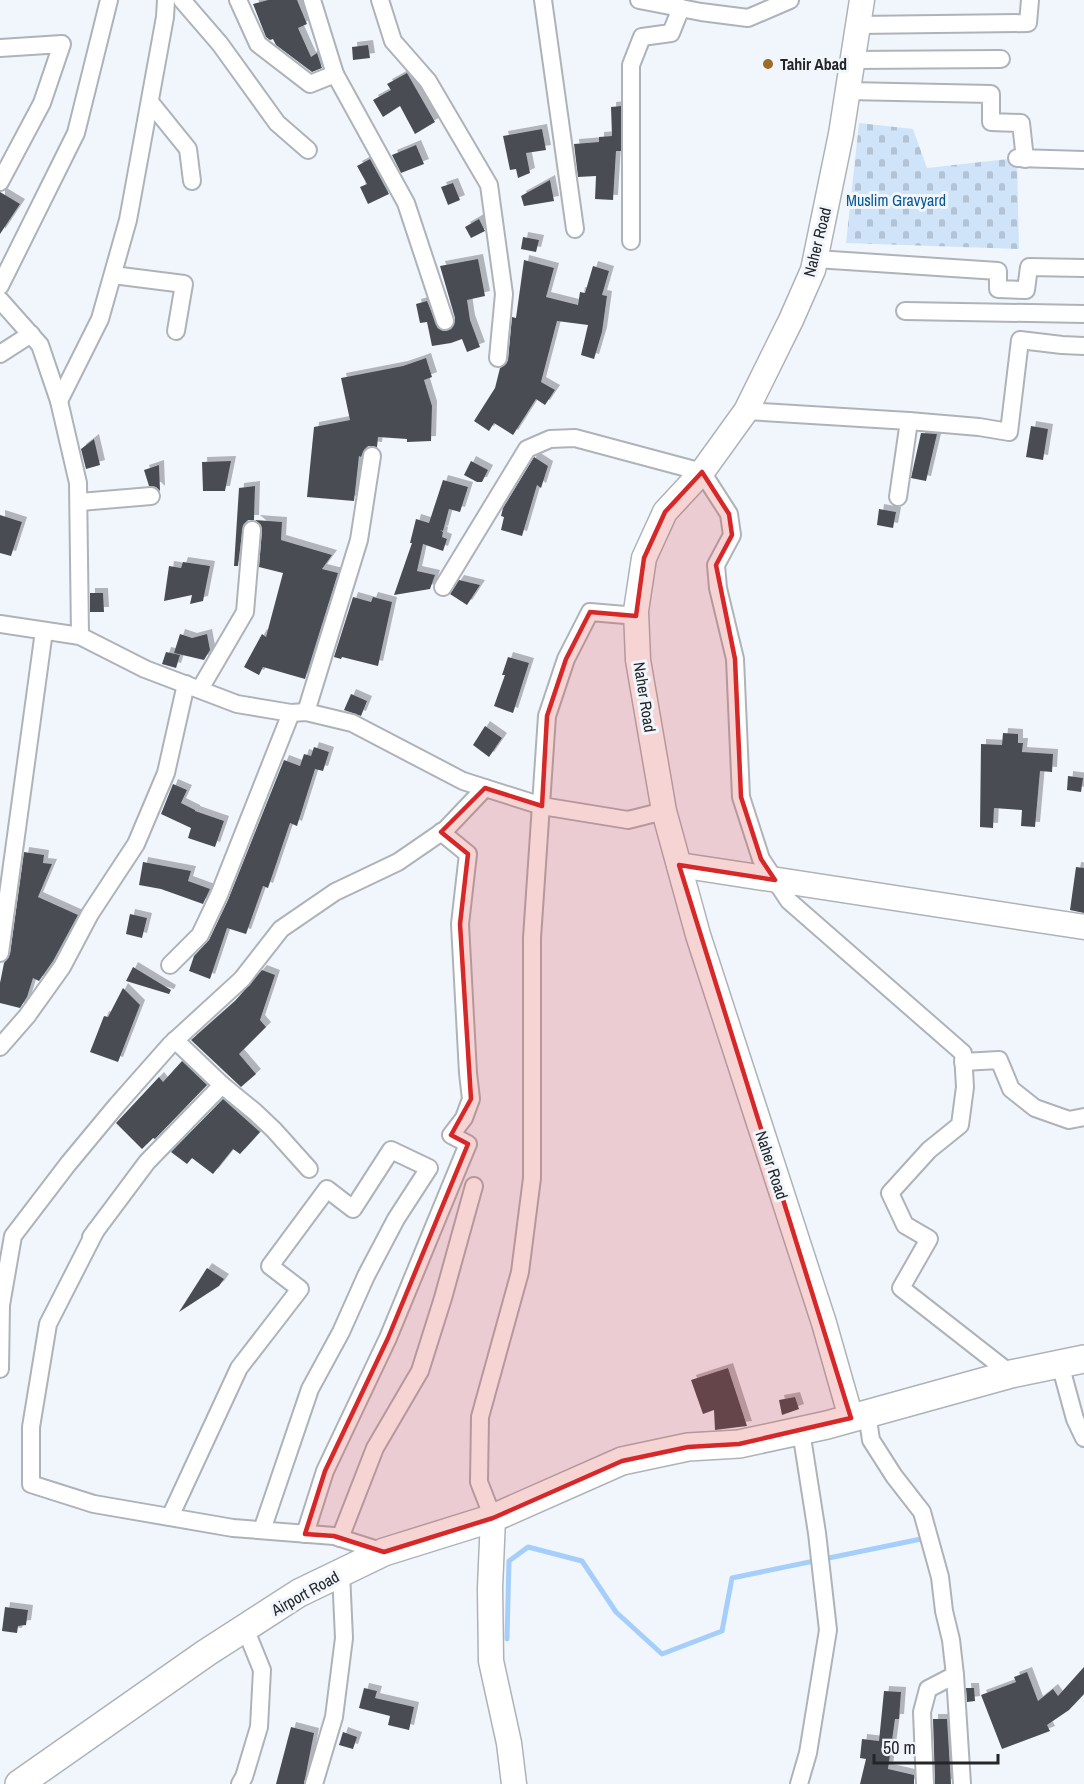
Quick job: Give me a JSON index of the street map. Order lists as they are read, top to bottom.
{
  "streets": {
    "main road": ["Naher Road", "Airport Road"]
  },
  "crossings": [
    ["Naher Road", "Airport Road"]
  ],
  "parks": ["Muslim Gravyard"],
  "places": ["Tahir Abad"],
  "scale_bar": "50 m"
}
